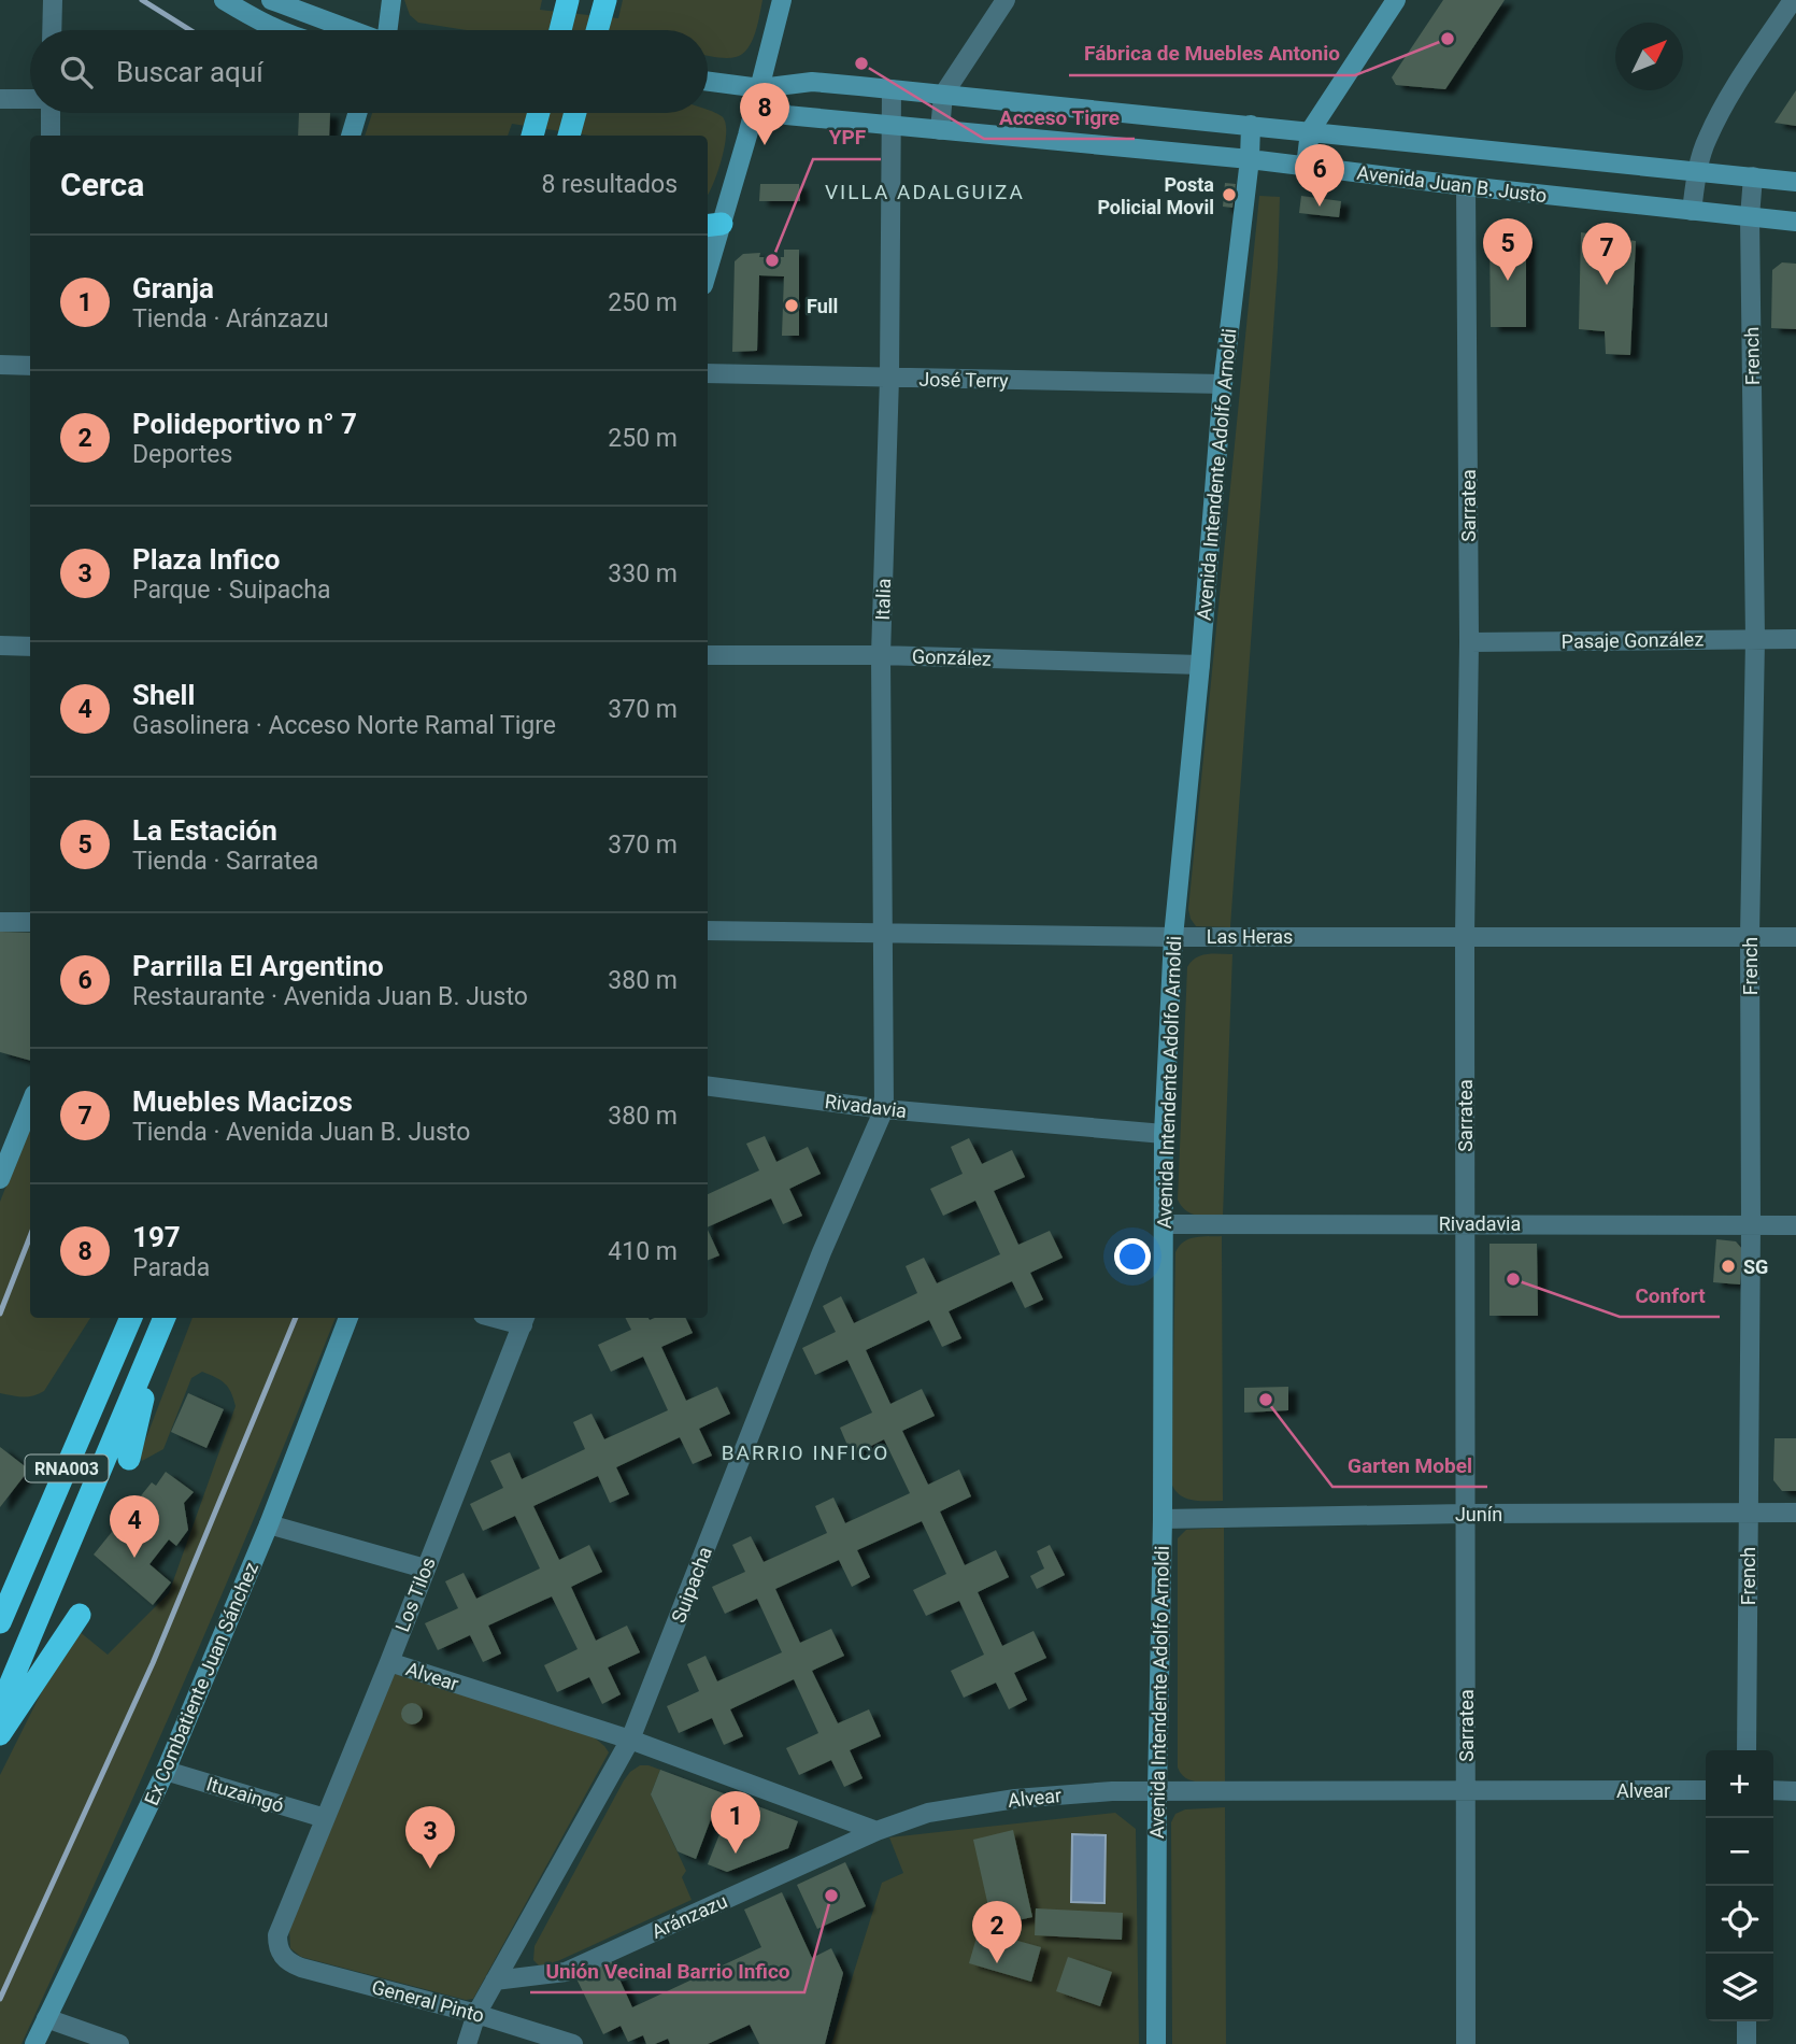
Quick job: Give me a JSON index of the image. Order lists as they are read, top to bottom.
{
  "streets": {
    "highway": ["RNA003"],
    "main road": ["Avenida Juan B. Justo", "Avenida Intendente Adolfo Arnoldi", "Ex Combatiente Juan Sánchez"],
    "street": [
      "French",
      "José Terry",
      "Sarratea",
      "Italia",
      "Pasaje González",
      "González",
      "Las Heras",
      "Rivadavia",
      "Junín",
      "Suipacha",
      "Los Tilos",
      "Alvear",
      "Ituzaingó",
      "Aránzazu",
      "General Pinto"
    ]
  },
  "crossings": [
    ["Avenida Juan B. Justo", "French"],
    ["Avenida Juan B. Justo", "Avenida Intendente Adolfo Arnoldi"],
    ["Avenida Juan B. Justo", "Sarratea"],
    ["Avenida Juan B. Justo", "Italia"],
    ["French", "Pasaje González"],
    ["French", "Las Heras"],
    ["French", "Rivadavia"],
    ["French", "Junín"],
    ["José Terry", "Avenida Intendente Adolfo Arnoldi"],
    ["José Terry", "Italia"],
    ["Avenida Intendente Adolfo Arnoldi", "González"],
    ["Avenida Intendente Adolfo Arnoldi", "Las Heras"],
    ["Avenida Intendente Adolfo Arnoldi", "Rivadavia"],
    ["Avenida Intendente Adolfo Arnoldi", "Junín"],
    ["Avenida Intendente Adolfo Arnoldi", "Alvear"],
    ["Sarratea", "Pasaje González"],
    ["Sarratea", "Las Heras"],
    ["Sarratea", "Rivadavia"],
    ["Sarratea", "Junín"],
    ["Sarratea", "Alvear"],
    ["Italia", "González"],
    ["Italia", "Las Heras"],
    ["Italia", "Rivadavia"],
    ["Italia", "Suipacha"],
    ["Rivadavia", "Suipacha"],
    ["Suipacha", "Alvear"],
    ["Suipacha", "Aránzazu"],
    ["Suipacha", "General Pinto"],
    ["Los Tilos", "Alvear"],
    ["Los Tilos", "Ituzaingó"],
    ["Los Tilos", "General Pinto"],
    ["Alvear", "Aránzazu"],
    ["Ex Combatiente Juan Sánchez", "Ituzaingó"]
  ],
  "districts": ["VILLA ADALGUIZA", "BARRIO INFICO"],
  "places": [
    "Fábrica de Muebles Antonio",
    "Acceso Tigre",
    "Posta Policial Movil",
    "YPF",
    "Full",
    "SG",
    "Confort",
    "Garten Mobel",
    "Unión Vecinal Barrio Infico"
  ],
  "north": "top right",
  "page": {
    "search": "Buscar aquí",
    "pins": [
      "8",
      "6",
      "5",
      "7",
      "4",
      "1",
      "3",
      "2"
    ],
    "heading": ["Cerca", "8 resultados"],
    "list": [
      {
        "mark": "1",
        "name": "Granja",
        "note": "Tienda · Aránzazu",
        "value": "250 m"
      },
      {
        "mark": "2",
        "name": "Polideportivo n° 7",
        "note": "Deportes",
        "value": "250 m"
      },
      {
        "mark": "3",
        "name": "Plaza Infico",
        "note": "Parque · Suipacha",
        "value": "330 m"
      },
      {
        "mark": "4",
        "name": "Shell",
        "note": "Gasolinera · Acceso Norte Ramal Tigre",
        "value": "370 m"
      },
      {
        "mark": "5",
        "name": "La Estación",
        "note": "Tienda · Sarratea",
        "value": "370 m"
      },
      {
        "mark": "6",
        "name": "Parrilla El Argentino",
        "note": "Restaurante · Avenida Juan B. Justo",
        "value": "380 m"
      },
      {
        "mark": "7",
        "name": "Muebles Macizos",
        "note": "Tienda · Avenida Juan B. Justo",
        "value": "380 m"
      },
      {
        "mark": "8",
        "name": "197",
        "note": "Parada",
        "value": "410 m"
      }
    ],
    "map_buttons": ["+", "−"]
  }
}
